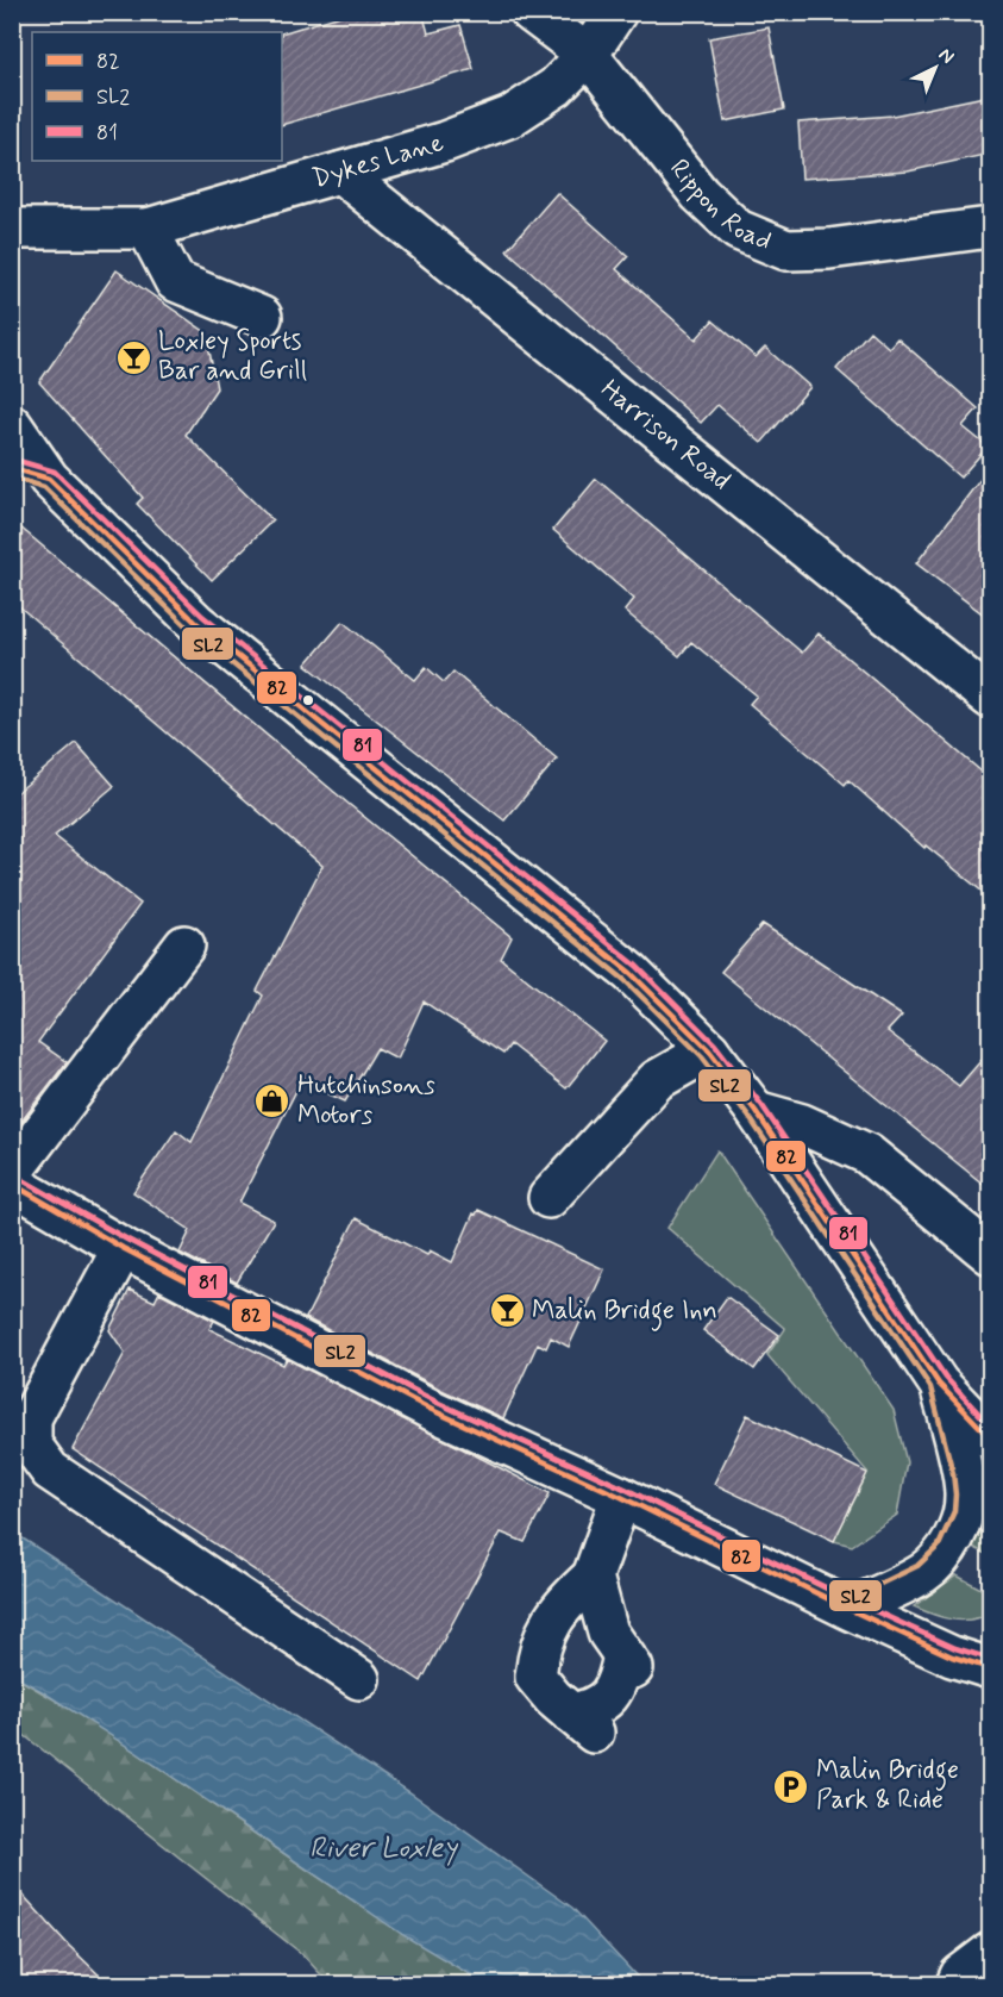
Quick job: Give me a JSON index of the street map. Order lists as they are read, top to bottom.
{
  "streets": {
    "main road": ["Dykes Lane", "Rippon Road", "Harrison Road"]
  },
  "crossings": [
    ["Dykes Lane", "Rippon Road"],
    ["Dykes Lane", "Harrison Road"]
  ],
  "water": ["River Loxley"],
  "places": {
    "bar": ["Loxley Sports Bar and Grill", "Malin Bridge Inn"],
    "shop": ["Hutchinsons Motors"],
    "parking": ["Malin Bridge Park & Ride"]
  },
  "lines": ["transit line 81", "transit line 82", "transit line SL2"],
  "legend": ["82", "SL2", "81"],
  "north": "top right"
}
